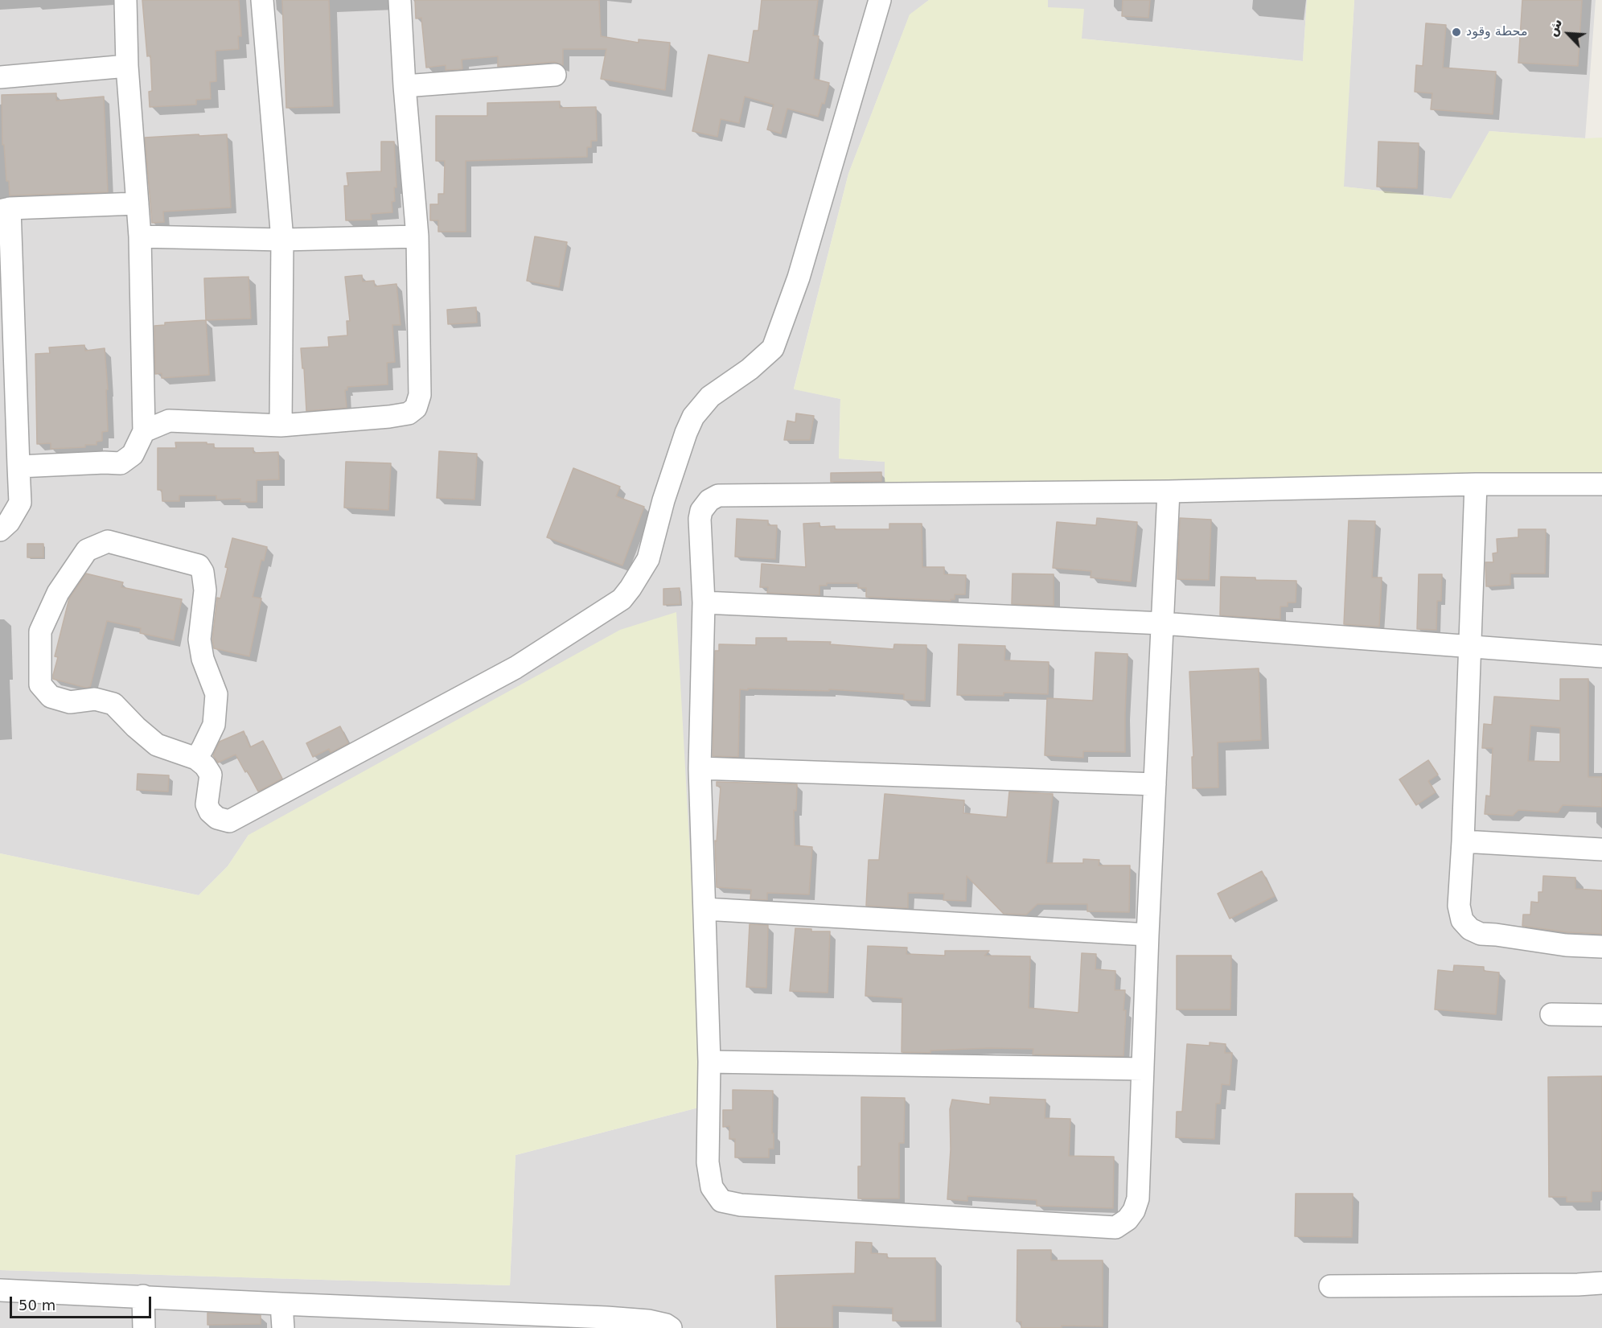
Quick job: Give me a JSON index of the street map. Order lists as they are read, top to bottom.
{
  "places": ["محطة وقود"],
  "scale_bar": "50 m",
  "north": "top left"
}
